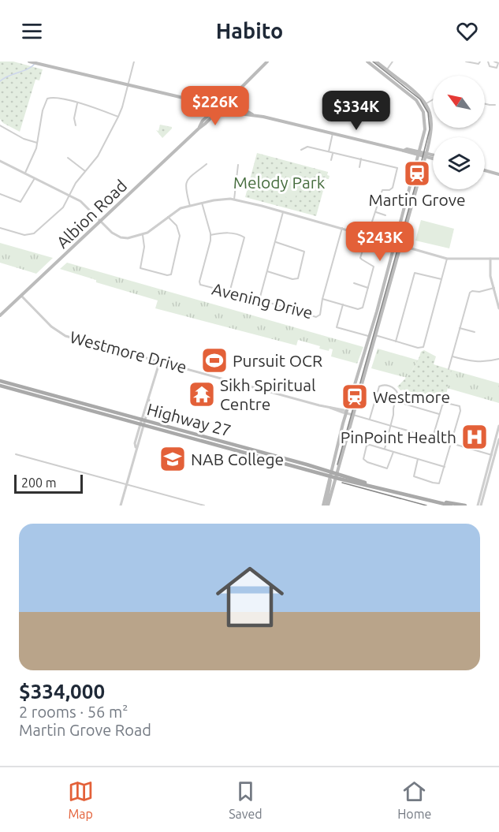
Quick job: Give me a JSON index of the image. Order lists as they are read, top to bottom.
{
  "streets": {
    "main road": ["Albion Road", "Highway 27"],
    "street": ["Avening Drive", "Westmore Drive"]
  },
  "crossings": [
    ["Albion Road", "Westmore Drive"]
  ],
  "parks": ["Melody Park"],
  "places": {
    "station": ["Martin Grove", "Westmore"],
    "sports": ["Pursuit OCR"],
    "temple": ["Sikh Spiritual Centre"],
    "hospital": ["PinPoint Health"],
    "school or university": ["NAB College"]
  },
  "scale_bar": "200 m",
  "north": "top left",
  "page": {
    "header": "Habito",
    "price": ["$226K", "$334K", "$243K"],
    "scale": "200 m",
    "list": [
      {
        "name": "$334,000",
        "note": "2 rooms · 56 m² · Martin Grove Road"
      }
    ],
    "tabs": ["Map", "Saved", "Home"]
  }
}
